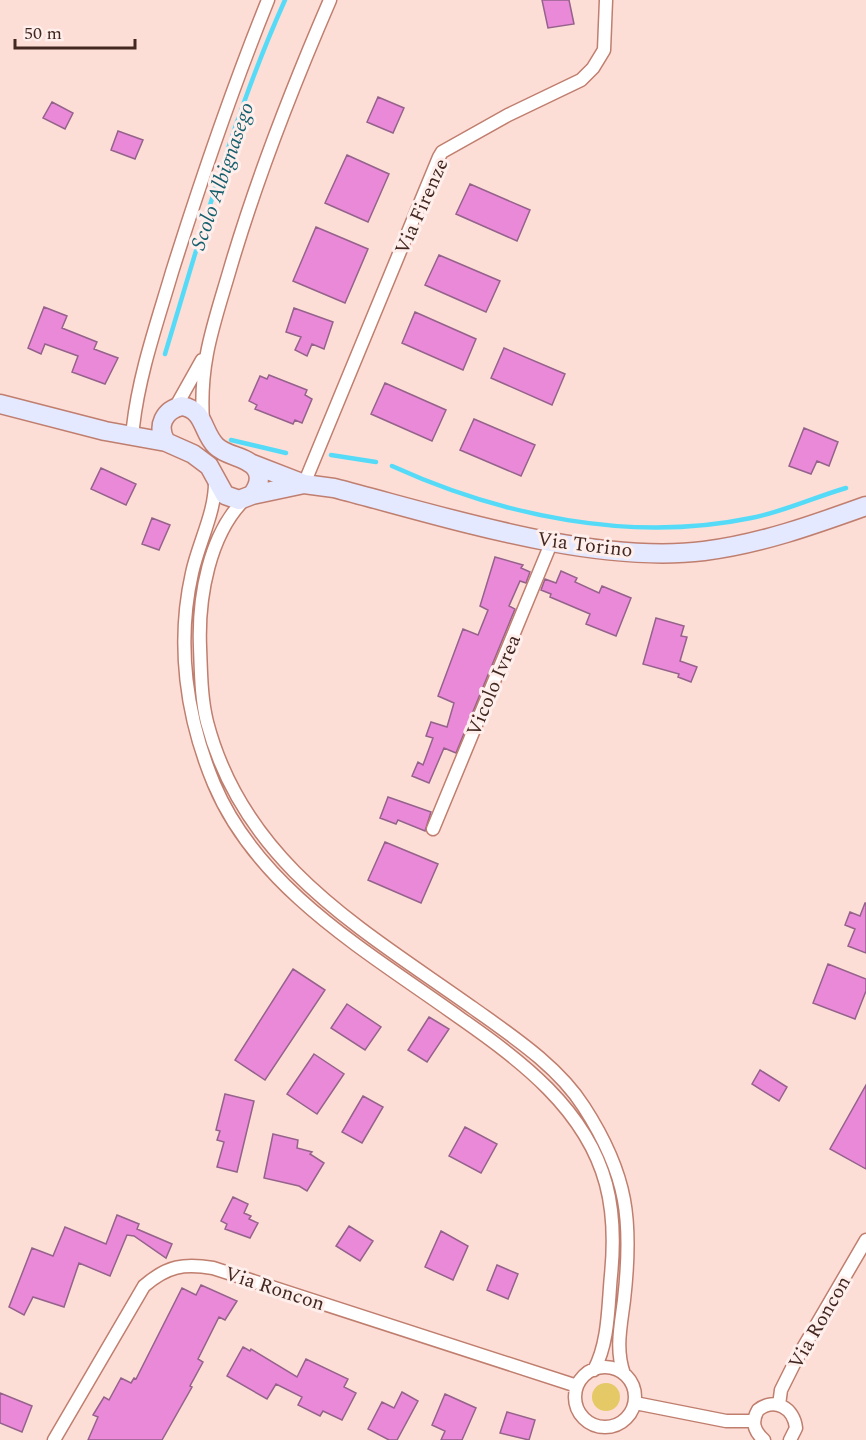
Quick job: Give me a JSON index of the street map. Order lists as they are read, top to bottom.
{
  "streets": {
    "street": [
      "Via Firenze",
      "Via Torino",
      "Vicolo Ivrea",
      "Via Roncon"
    ]
  },
  "crossings": [
    ["Via Firenze", "Via Torino"],
    ["Via Torino", "Vicolo Ivrea"]
  ],
  "water": ["Scolo Albignasego"],
  "scale_bar": "50 m"
}
